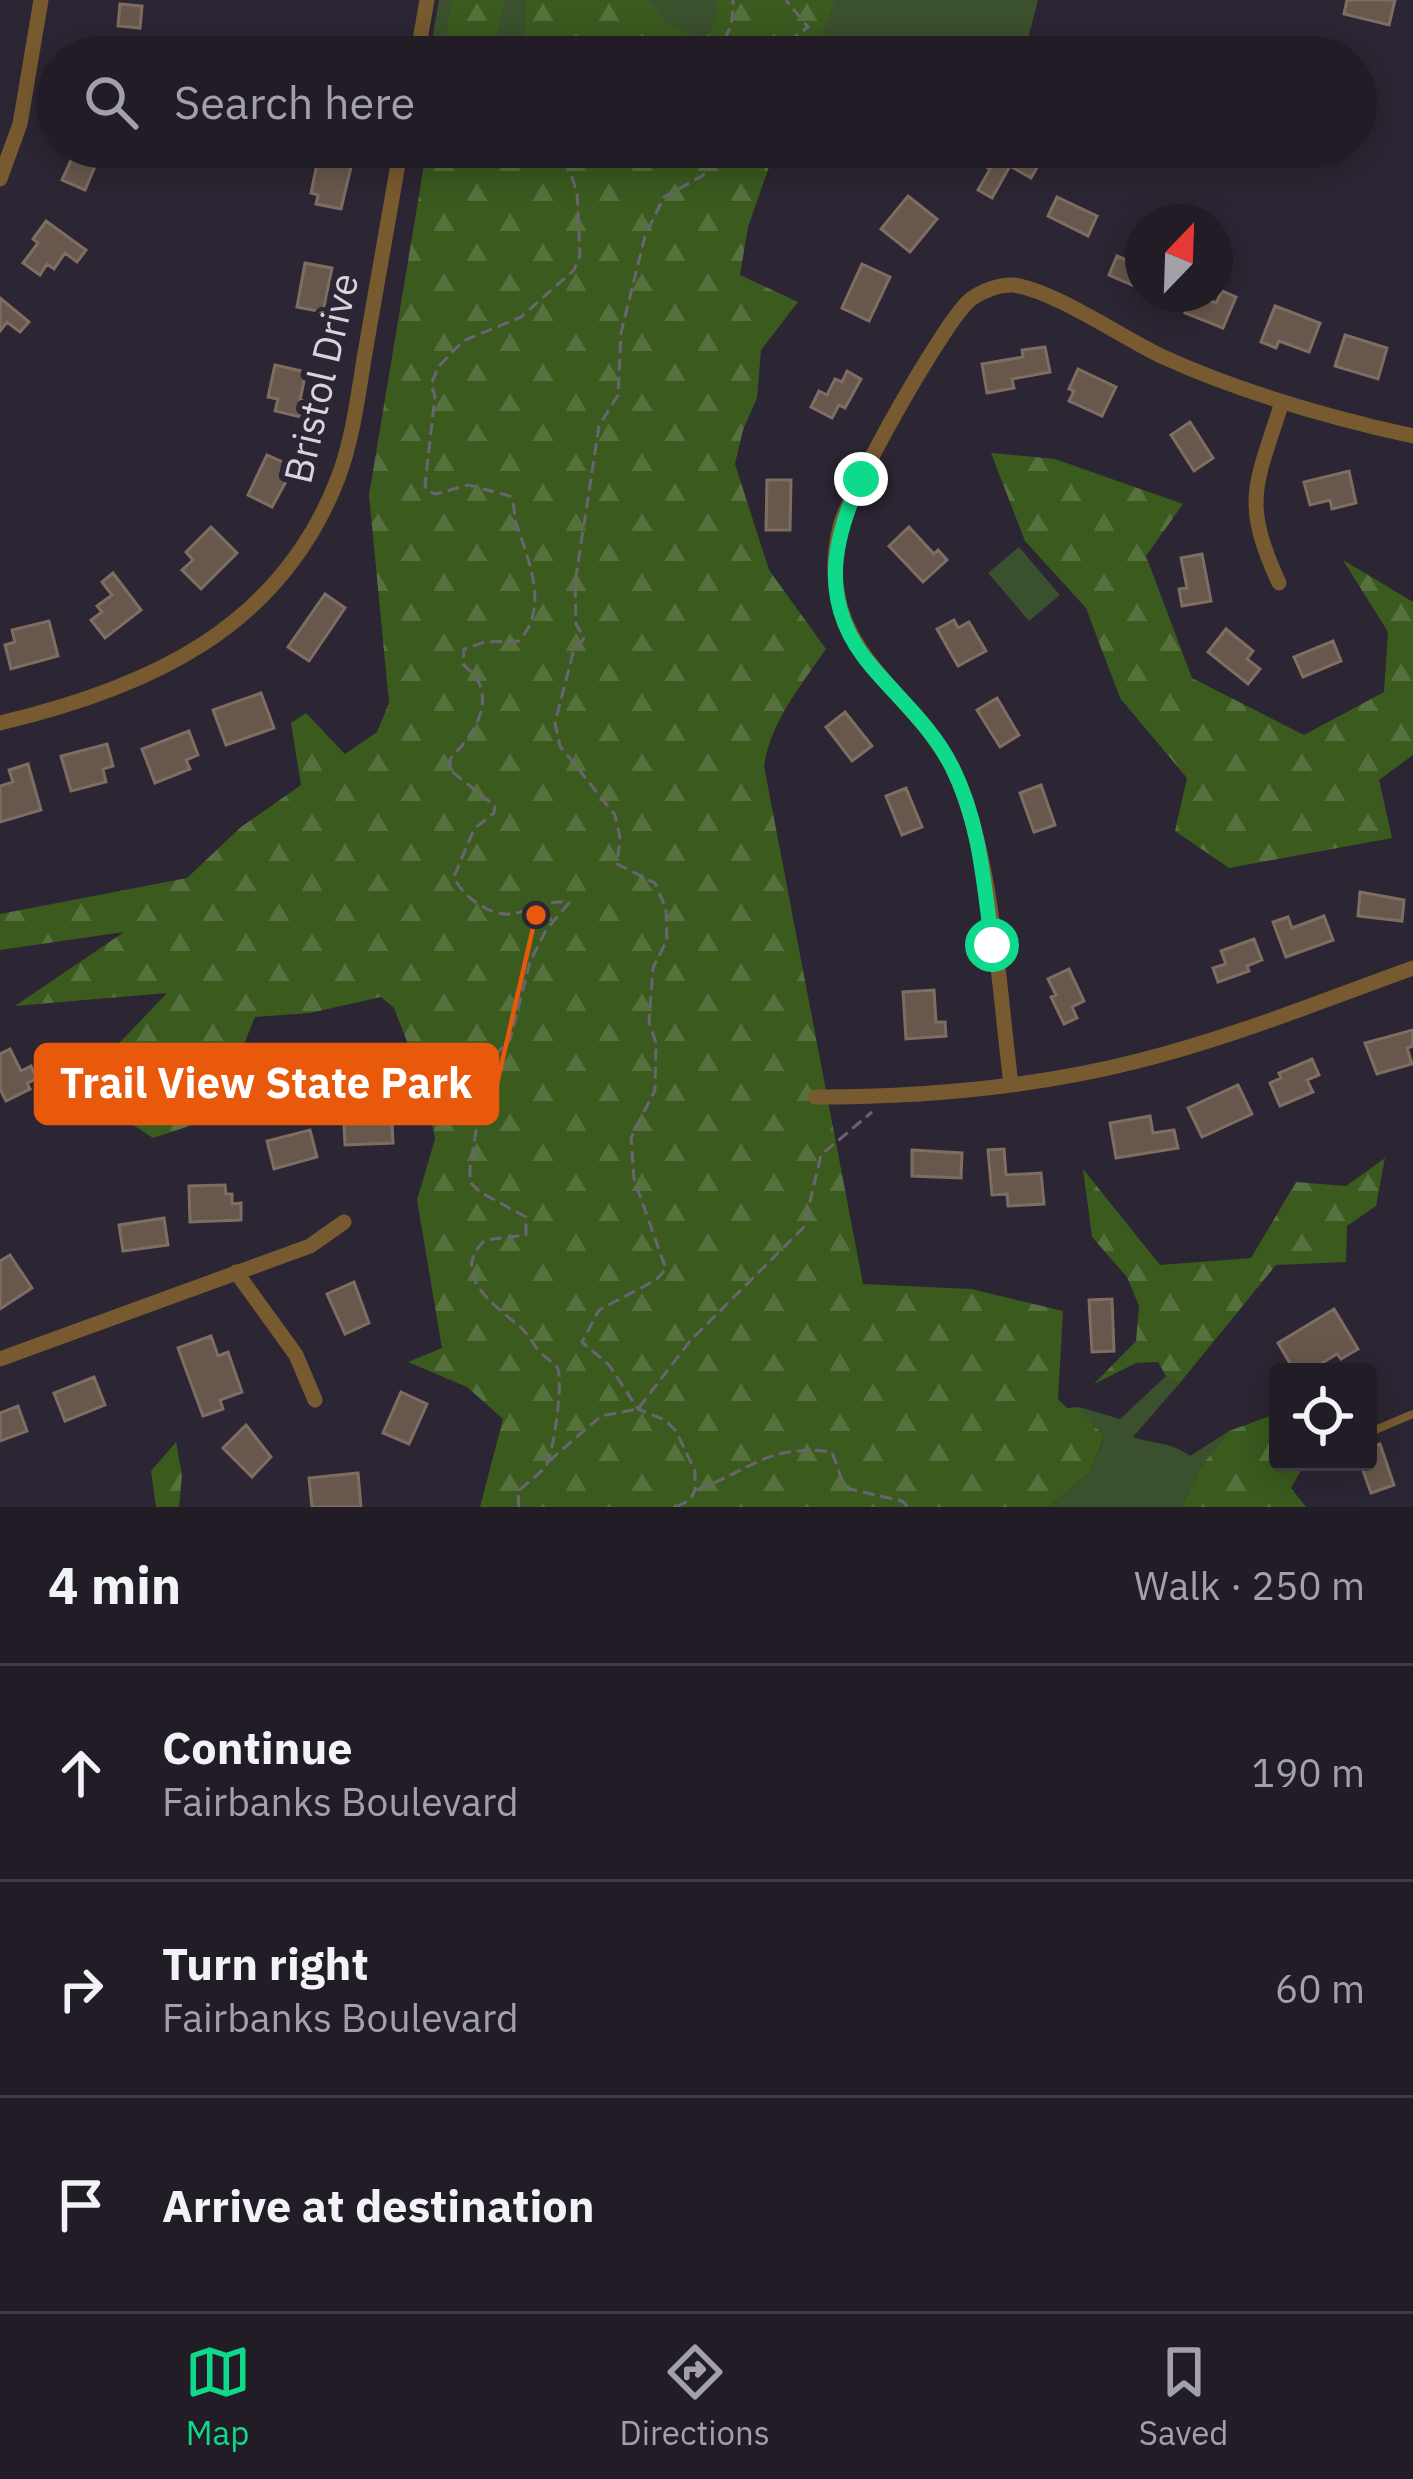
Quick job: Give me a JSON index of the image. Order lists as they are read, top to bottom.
{
  "streets": {
    "street": ["Bristol Drive"]
  },
  "places": ["Trail View State Park"],
  "north": "top right",
  "page": {
    "search": "Search here",
    "heading": ["4 min", "Walk · 250 m"],
    "list": [
      ["Continue", "Fairbanks Boulevard", "190 m"],
      ["Turn right", "Fairbanks Boulevard", "60 m"],
      "Arrive at destination"
    ],
    "nav": ["Map", "Directions", "Saved"]
  }
}
